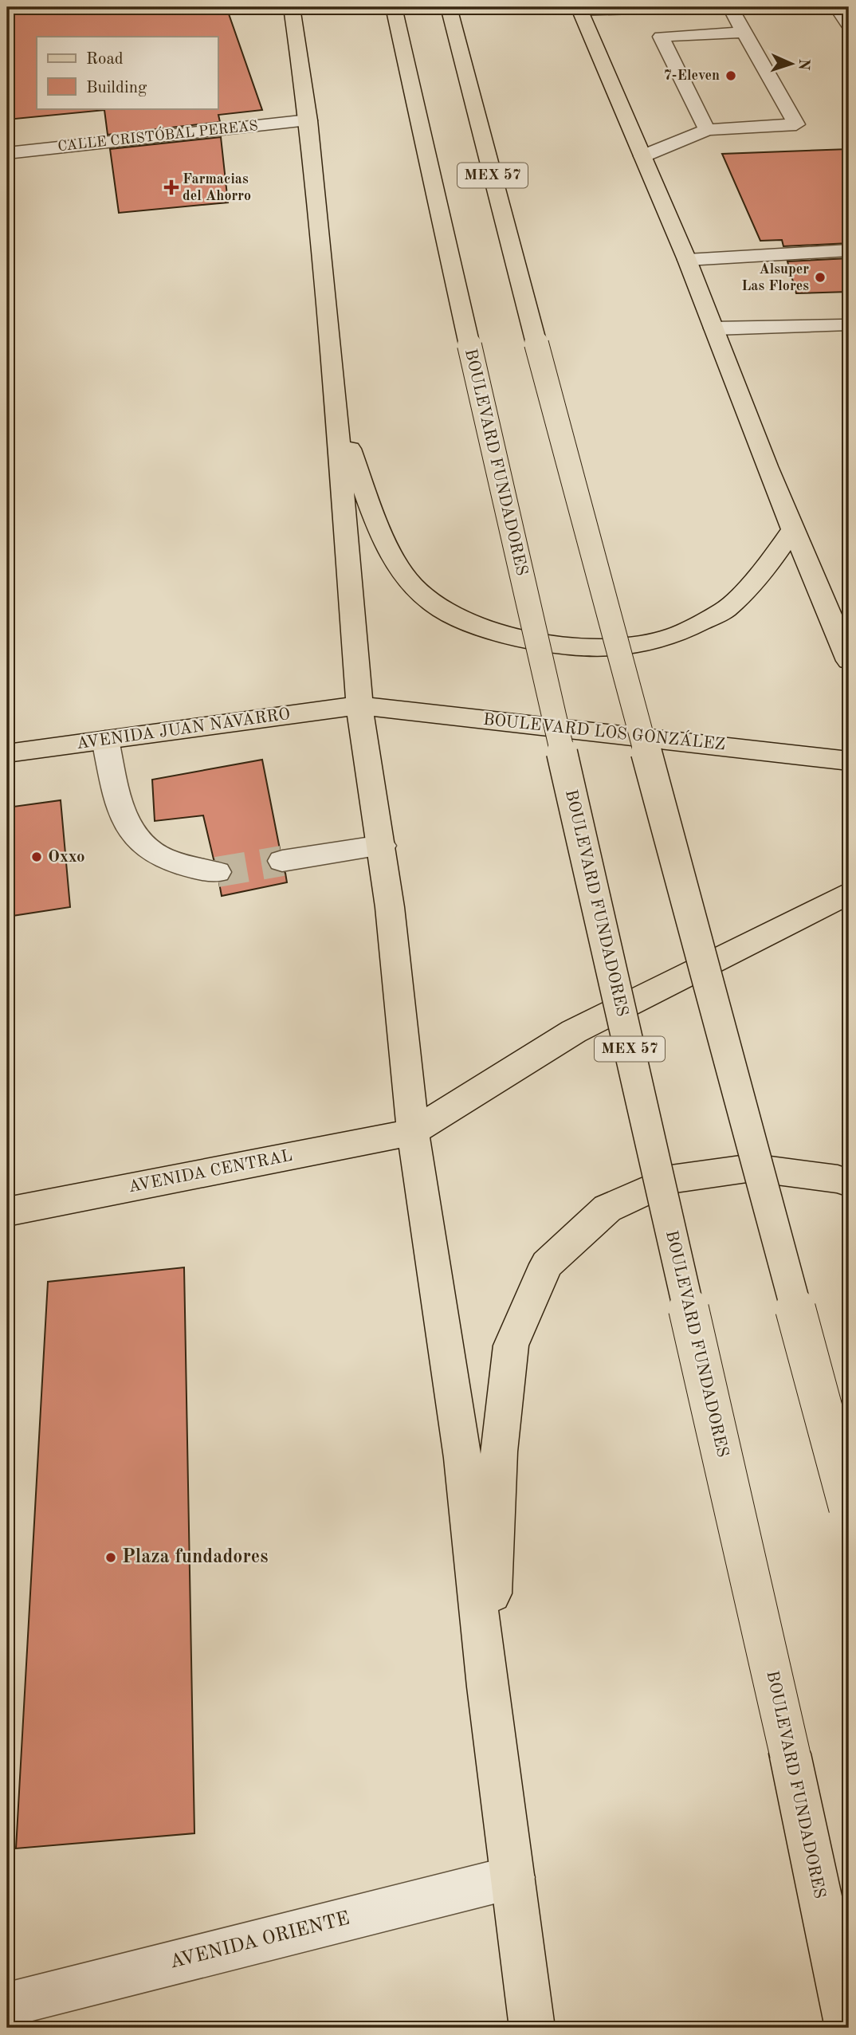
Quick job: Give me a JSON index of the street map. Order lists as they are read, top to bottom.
{
  "streets": {
    "main road": [
      "MEX 57",
      "BOULEVARD FUNDADORES",
      "AVENIDA JUAN NAVARRO",
      "BOULEVARD LOS GONZÁLEZ",
      "AVENIDA CENTRAL"
    ],
    "street": ["CALLE CRISTÓBAL PEREAS", "AVENIDA ORIENTE"]
  },
  "crossings": [
    ["AVENIDA JUAN NAVARRO", "BOULEVARD LOS GONZÁLEZ"]
  ],
  "places": {
    "other": [
      "7-Eleven",
      "Alsuper Las Flores",
      "Oxxo",
      "Plaza fundadores"
    ],
    "health": ["Farmacias del Ahorro"]
  },
  "legend": ["Road", "Building"],
  "north": "right"
}
